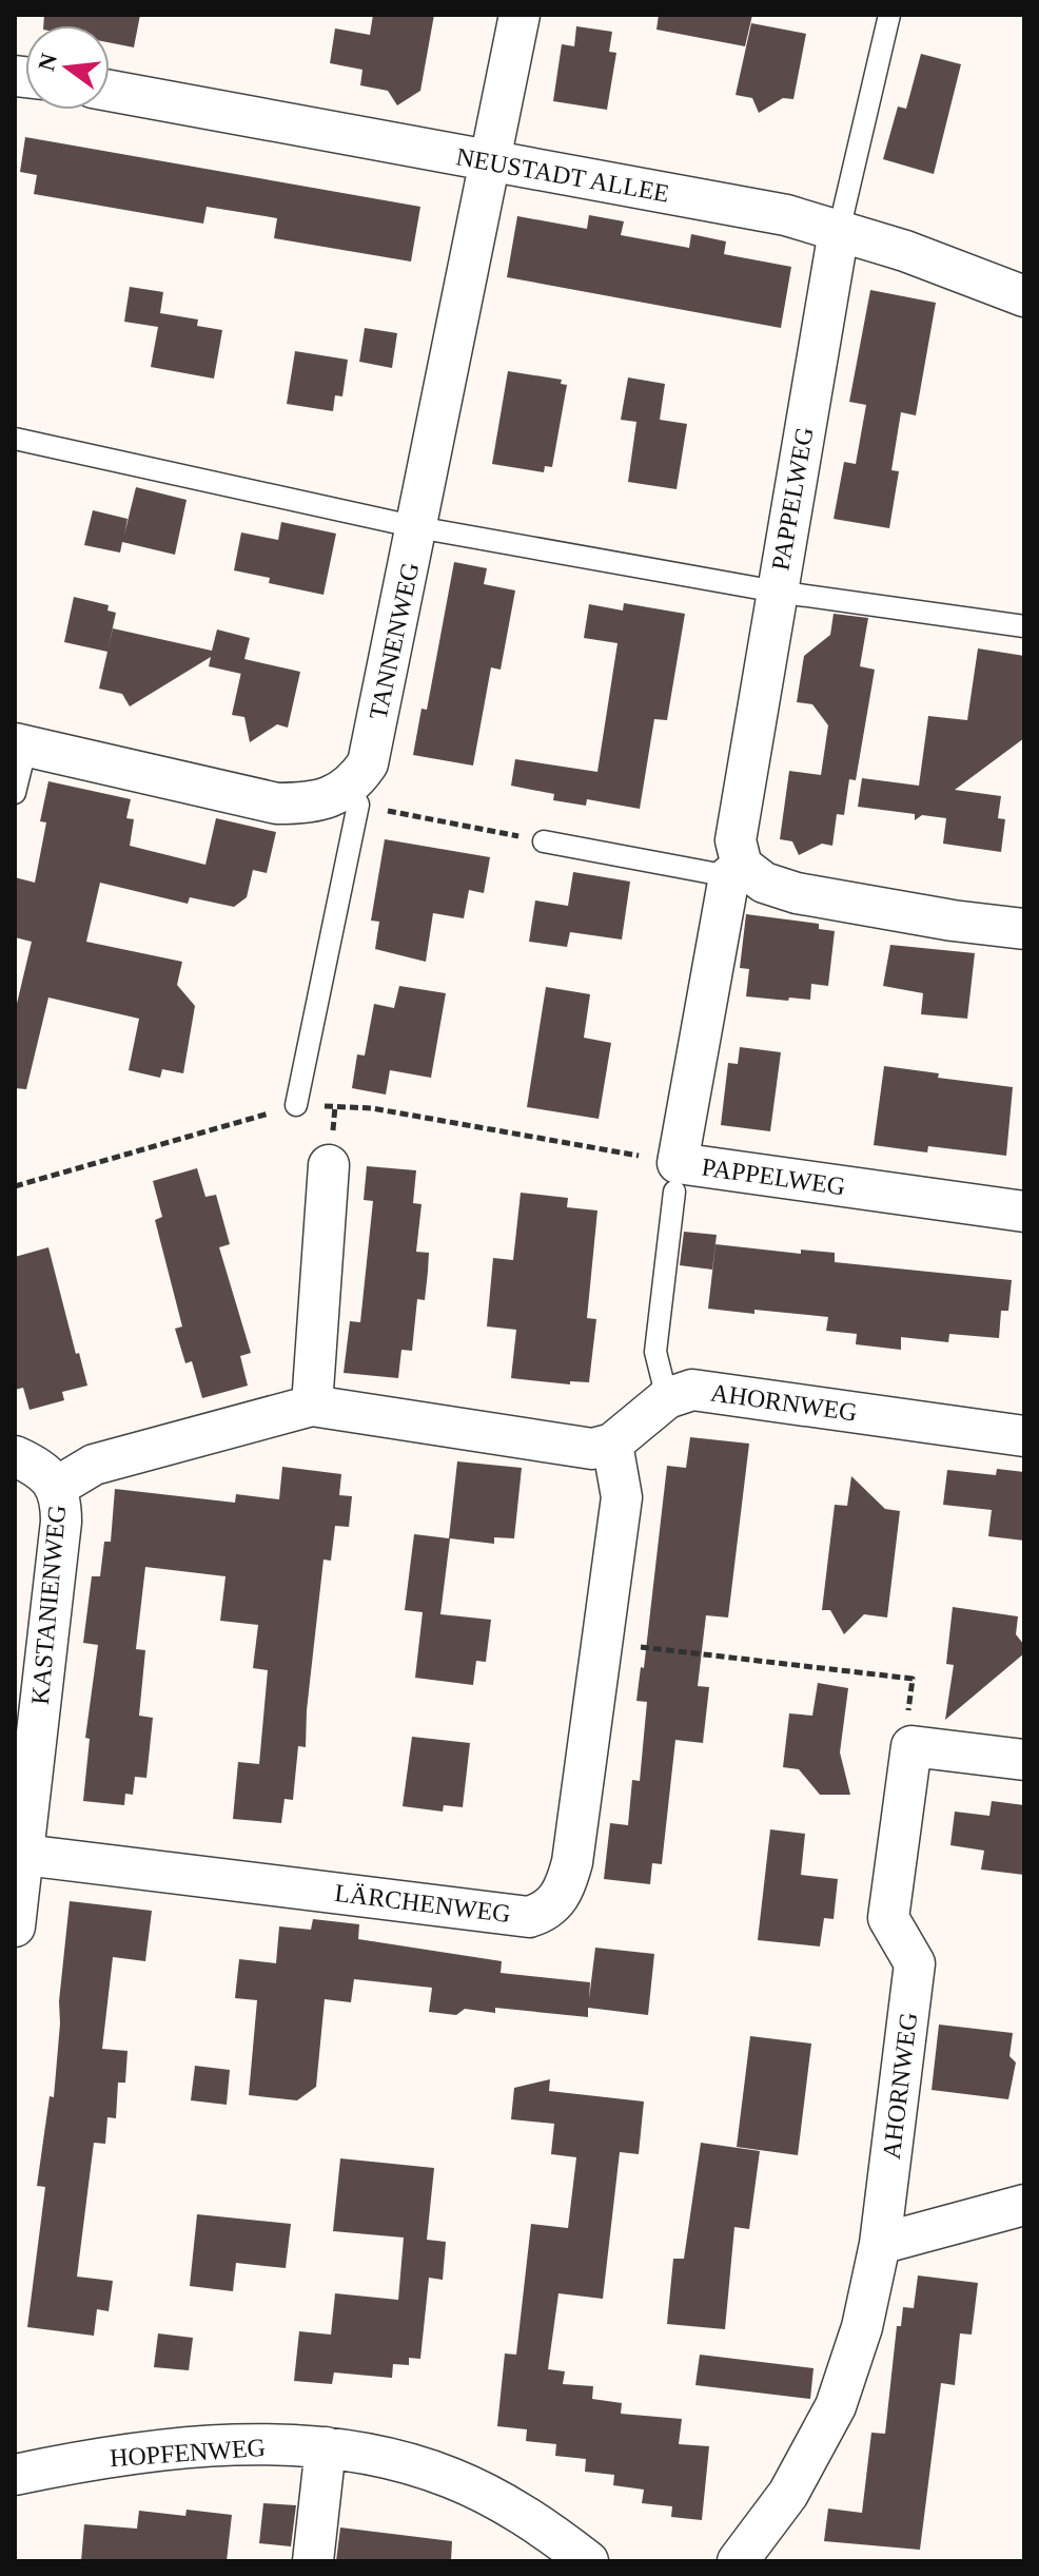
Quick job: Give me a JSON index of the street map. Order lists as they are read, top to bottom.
{
  "streets": {
    "street": [
      "NEUSTADT ALLEE",
      "PAPPELWEG",
      "TANNENWEG",
      "AHORNWEG",
      "KASTANIENWEG",
      "LÄRCHENWEG",
      "HOPFENWEG"
    ]
  },
  "crossings": [
    ["NEUSTADT ALLEE", "PAPPELWEG"],
    ["NEUSTADT ALLEE", "TANNENWEG"],
    ["KASTANIENWEG", "LÄRCHENWEG"]
  ],
  "north": "left"
}
